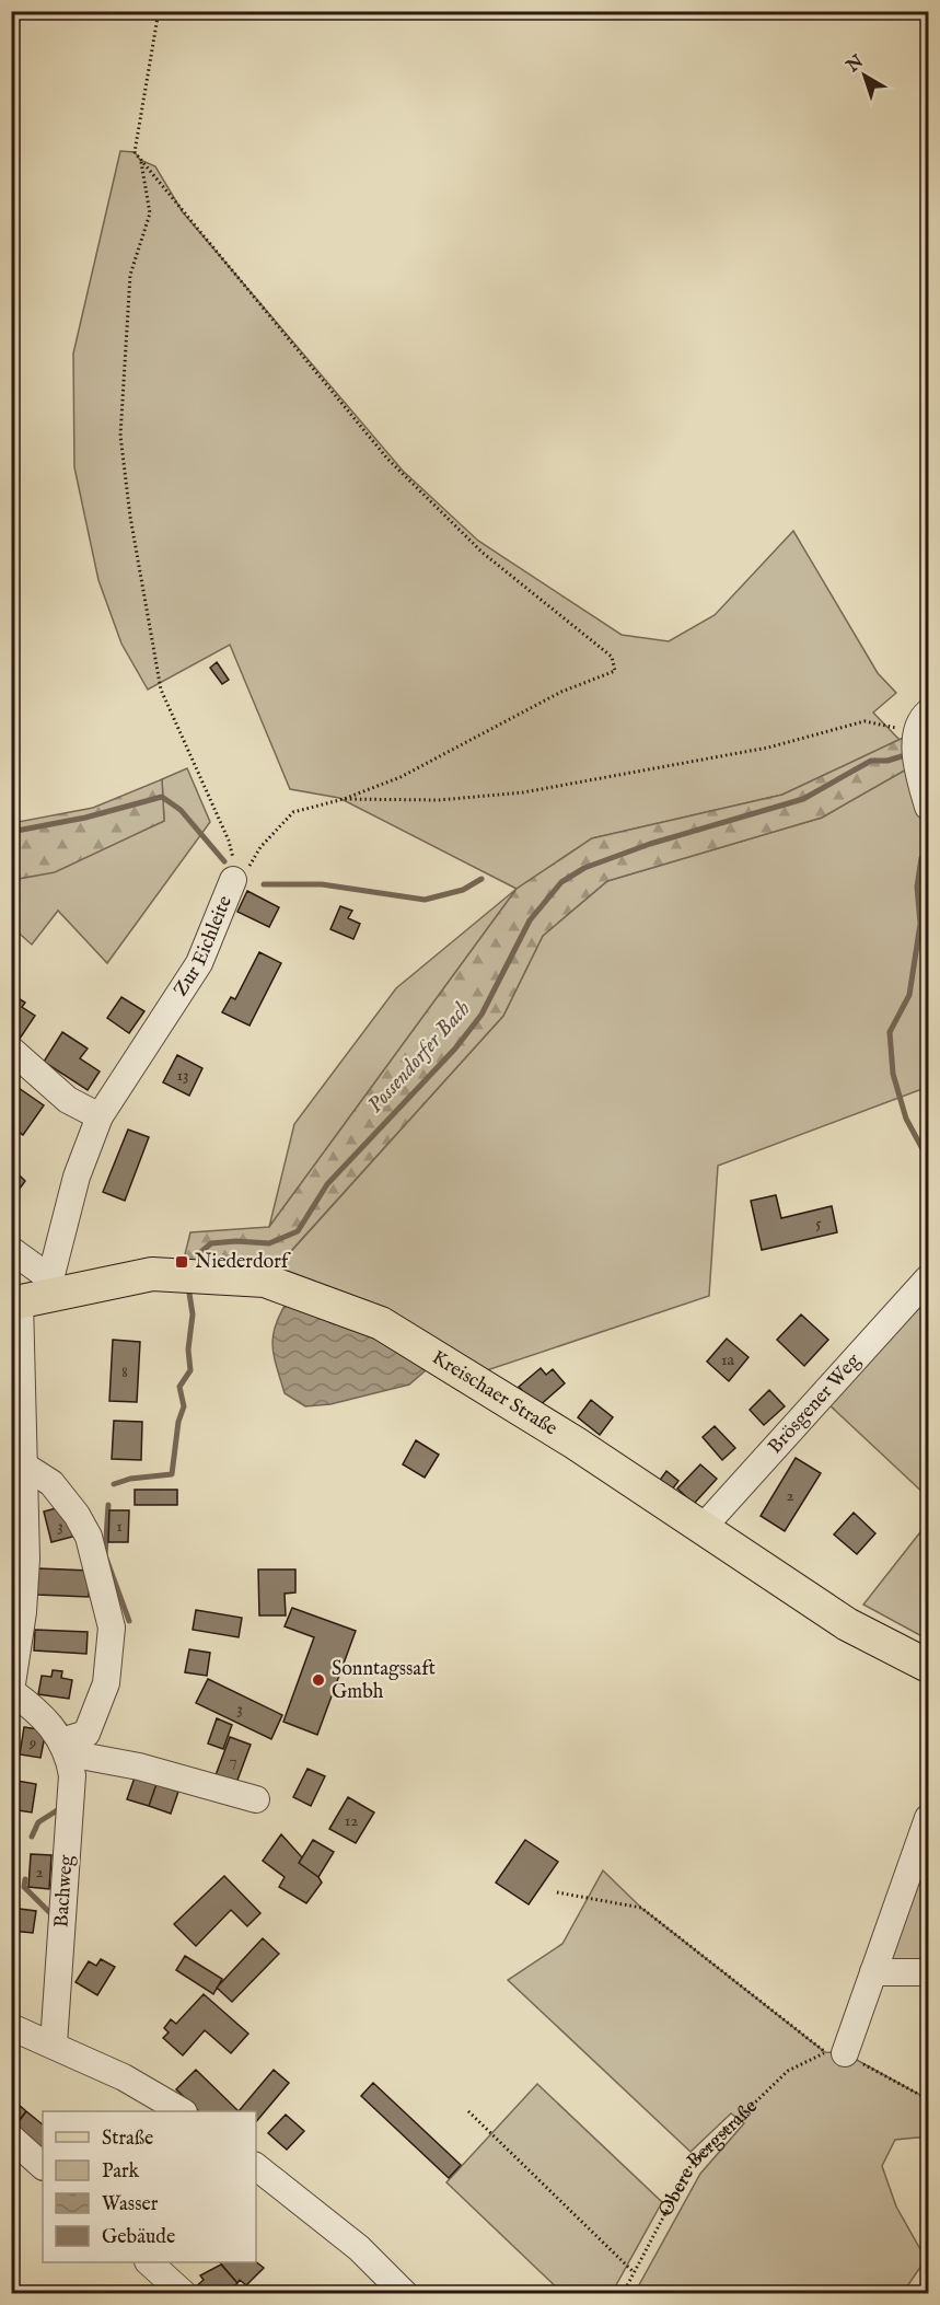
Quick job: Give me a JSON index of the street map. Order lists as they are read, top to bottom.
{
  "streets": {
    "main road": ["Kreischaer Straße"],
    "street": ["Zur Eichleite", "Brösgener Weg", "Bachweg"],
    "path": ["Obere Bergstraße"]
  },
  "crossings": [
    ["Zur Eichleite", "Kreischaer Straße"],
    ["Kreischaer Straße", "Brösgener Weg"]
  ],
  "water": ["Possendorfer Bach"],
  "places": {
    "transit": ["Niederdorf"],
    "other": ["Sonntagssaft Gmbh"]
  },
  "house_numbers": [
    "13",
    "5",
    "1a",
    "8",
    "2",
    "3",
    "1",
    "3",
    "9",
    "7",
    "12",
    "2"
  ],
  "legend": [
    "Straße",
    "Park",
    "Wasser",
    "Gebäude"
  ],
  "north": "top left"
}
